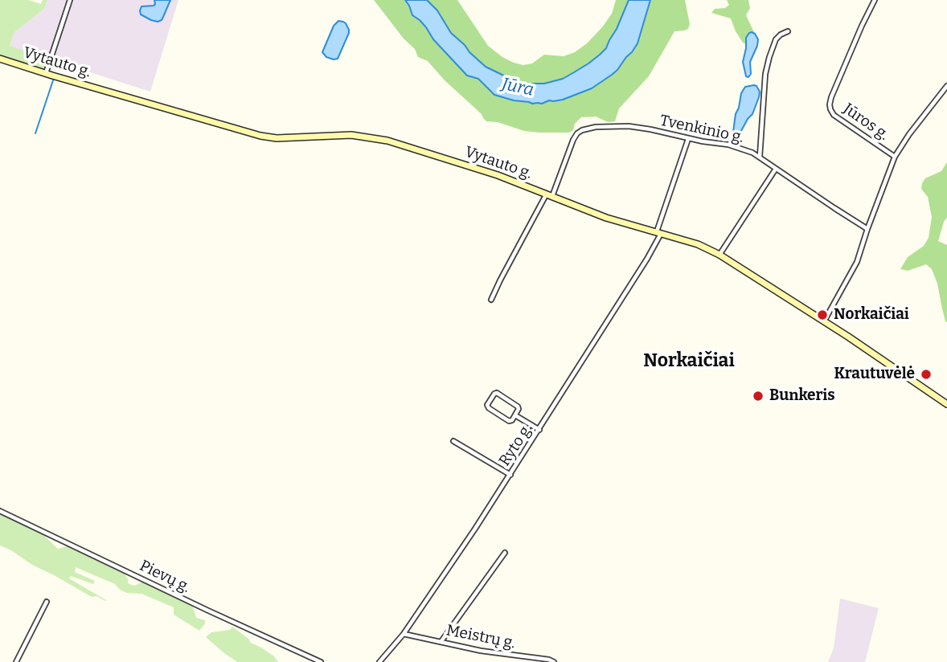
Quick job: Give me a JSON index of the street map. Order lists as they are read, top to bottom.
{
  "streets": {
    "main road": ["Vytauto g."],
    "street": [
      "Jūros g.",
      "Tvenkinio g.",
      "Ryto g.",
      "Pievų g.",
      "Meistrų g."
    ]
  },
  "crossings": [
    ["Vytauto g.", "Jūros g."],
    ["Vytauto g.", "Tvenkinio g."],
    ["Vytauto g.", "Ryto g."],
    ["Jūros g.", "Tvenkinio g."],
    ["Tvenkinio g.", "Ryto g."],
    ["Ryto g.", "Meistrų g."]
  ],
  "districts": ["Norkaičiai"],
  "water": ["Jūra"],
  "places": ["Norkaičiai", "Krautuvėlė", "Bunkeris"]
}
